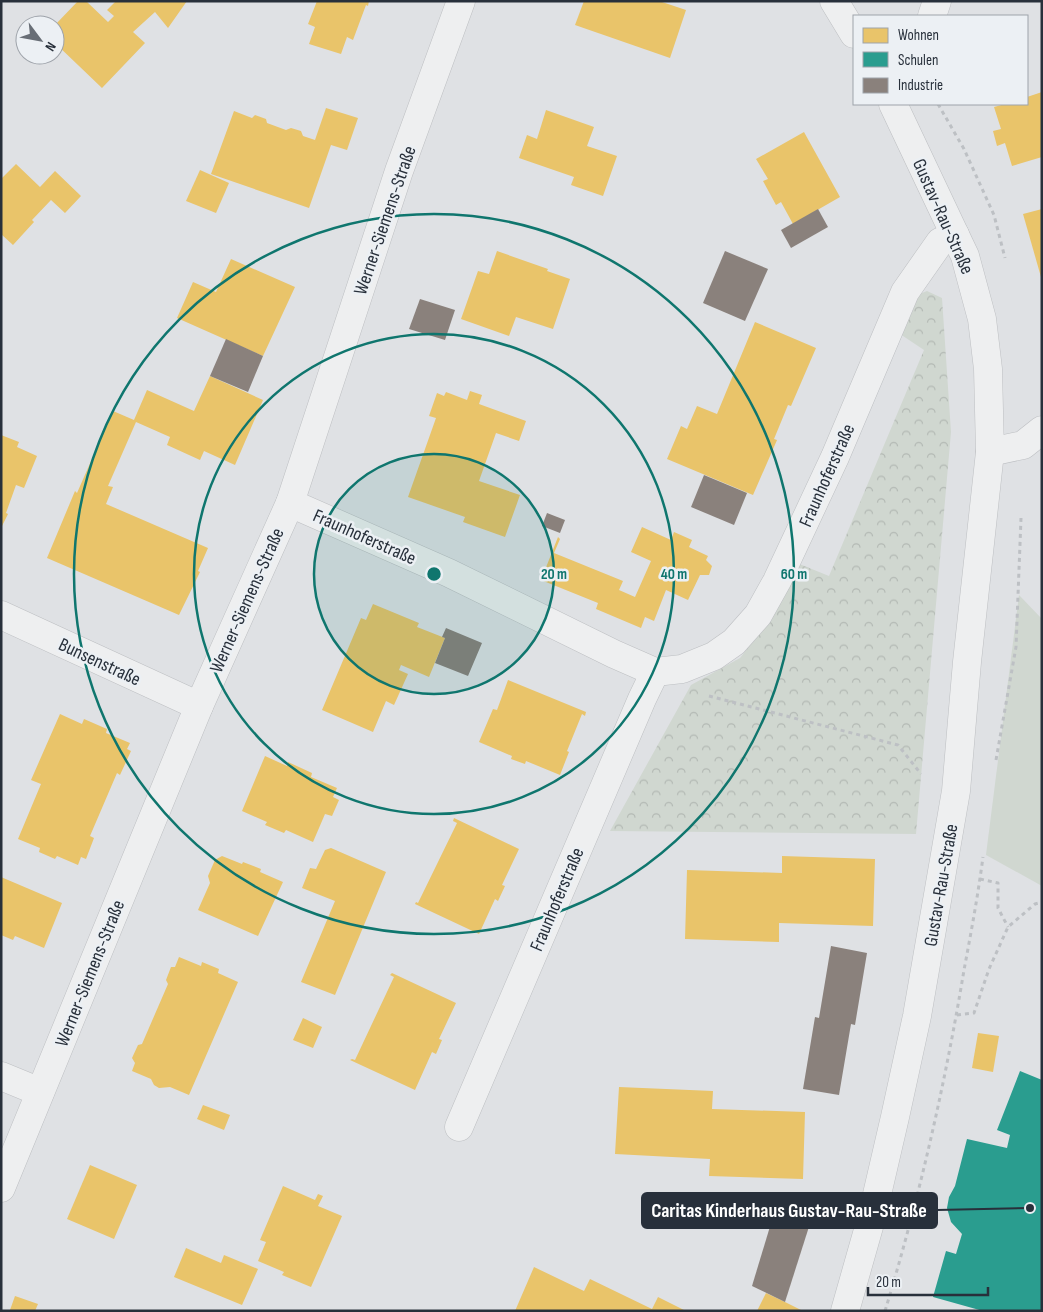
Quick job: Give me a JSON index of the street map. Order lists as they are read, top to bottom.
{
  "streets": {
    "street": [
      "Gustav-Rau-Straße",
      "Werner-Siemens-Straße",
      "Fraunhoferstraße",
      "Bunsenstraße"
    ]
  },
  "crossings": [
    ["Gustav-Rau-Straße", "Fraunhoferstraße"],
    ["Werner-Siemens-Straße", "Fraunhoferstraße"],
    ["Werner-Siemens-Straße", "Bunsenstraße"]
  ],
  "places": ["Caritas Kinderhaus Gustav-Rau-Straße"],
  "legend": ["Wohnen", "Schulen", "Industrie"],
  "scale_bar": "20 m",
  "north": "bottom right",
  "rings": ["20 m", "40 m", "60 m"]
}
